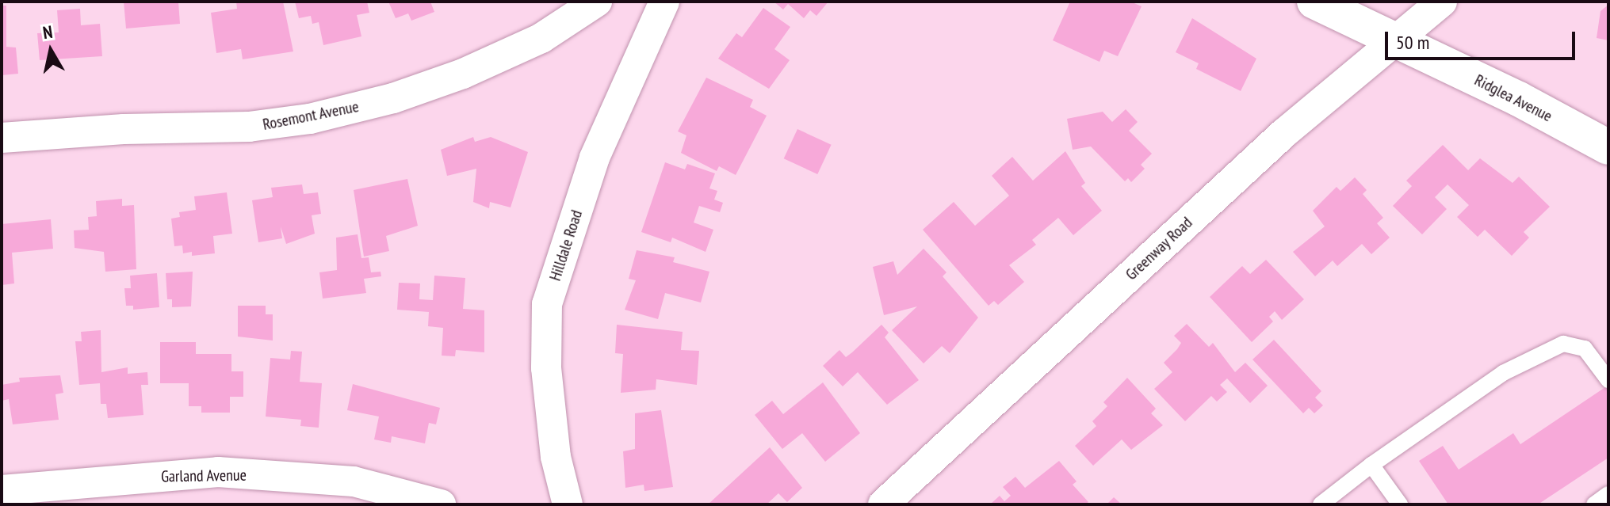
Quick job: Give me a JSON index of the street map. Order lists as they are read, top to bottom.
{
  "streets": {
    "street": [
      "Ridglea Avenue",
      "Rosemont Avenue",
      "Hilldale Road",
      "Greenway Road",
      "Garland Avenue"
    ]
  },
  "crossings": [
    ["Ridglea Avenue", "Greenway Road"]
  ],
  "scale_bar": "50 m",
  "north": "top"
}
